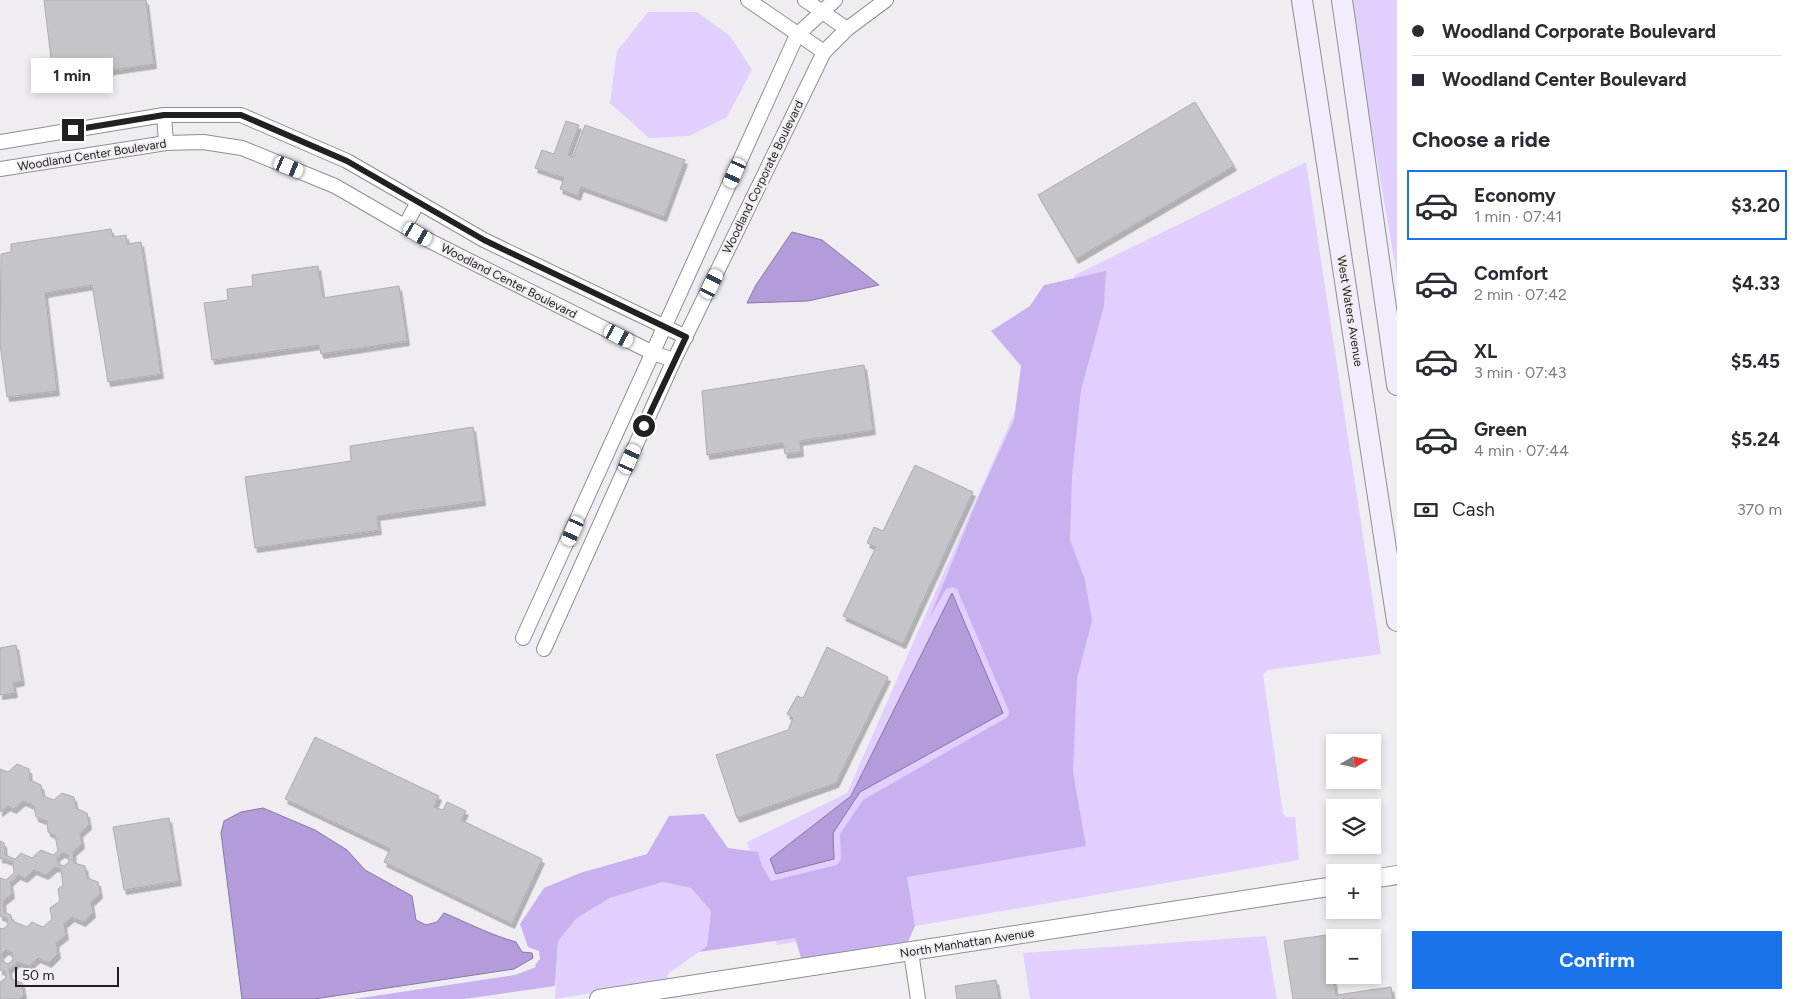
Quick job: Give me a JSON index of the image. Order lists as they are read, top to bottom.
{
  "streets": {
    "main road": ["West Waters Avenue"],
    "street": ["Woodland Center Boulevard", "Woodland Corporate Boulevard", "North Manhattan Avenue"]
  },
  "crossings": [
    ["Woodland Center Boulevard", "Woodland Corporate Boulevard"]
  ],
  "scale_bar": "50 m",
  "north": "right",
  "page": {
    "banner": ["Woodland Corporate Boulevard", "Woodland Center Boulevard"],
    "bubble": "1 min",
    "heading": "Choose a ride",
    "list": [
      {
        "name": "Economy",
        "note": "1 min · 07:41",
        "value": "$3.20"
      },
      {
        "name": "Comfort",
        "note": "2 min · 07:42",
        "value": "$4.33"
      },
      {
        "name": "XL",
        "note": "3 min · 07:43",
        "value": "$5.45"
      },
      {
        "name": "Green",
        "note": "4 min · 07:44",
        "value": "$5.24"
      }
    ],
    "pay": ["Cash", "370 m"],
    "map_buttons": ["+", "−"],
    "buttons": "Confirm",
    "scale": "50 m"
  }
}
